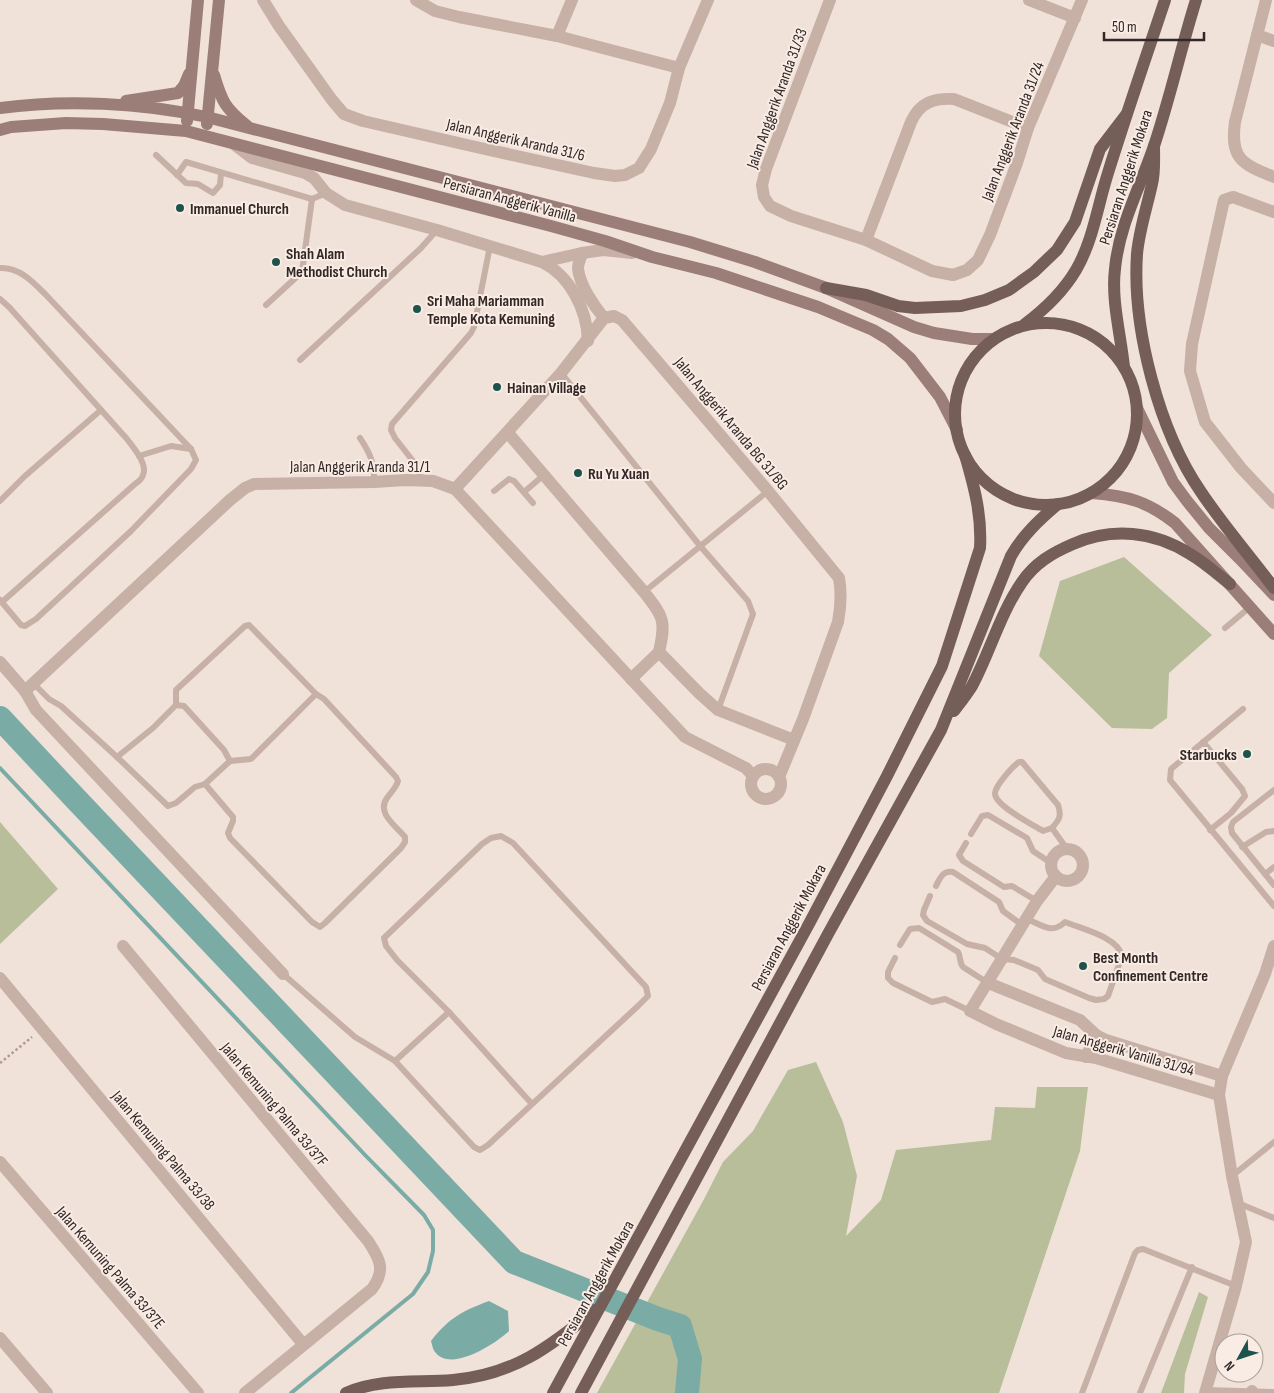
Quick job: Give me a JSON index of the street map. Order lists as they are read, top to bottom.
{
  "streets": {
    "main road": ["Persiaran Anggerik Mokara", "Persiaran Anggerik Vanilla"],
    "street": [
      "Jalan Anggerik Aranda 31/33",
      "Jalan Anggerik Aranda 31/24",
      "Jalan Anggerik Aranda 31/6",
      "Jalan Anggerik Aranda BG 31/BG",
      "Jalan Anggerik Aranda 31/1",
      "Jalan Anggerik Vanilla 31/94",
      "Jalan Kemuning Palma 33/37F",
      "Jalan Kemuning Palma 33/38",
      "Jalan Kemuning Palma 33/37E"
    ]
  },
  "crossings": [
    ["Jalan Anggerik Aranda 31/33", "Jalan Anggerik Aranda 31/24"],
    ["Jalan Anggerik Aranda BG 31/BG", "Jalan Anggerik Aranda 31/1"],
    ["Jalan Kemuning Palma 33/37F", "Jalan Kemuning Palma 33/38"]
  ],
  "places": [
    "Immanuel Church",
    "Shah Alam Methodist Church",
    "Sri Maha Mariamman Temple Kota Kemuning",
    "Hainan Village",
    "Ru Yu Xuan",
    "Starbucks",
    "Best Month Confinement Centre"
  ],
  "scale_bar": "50 m",
  "north": "bottom left"
}
